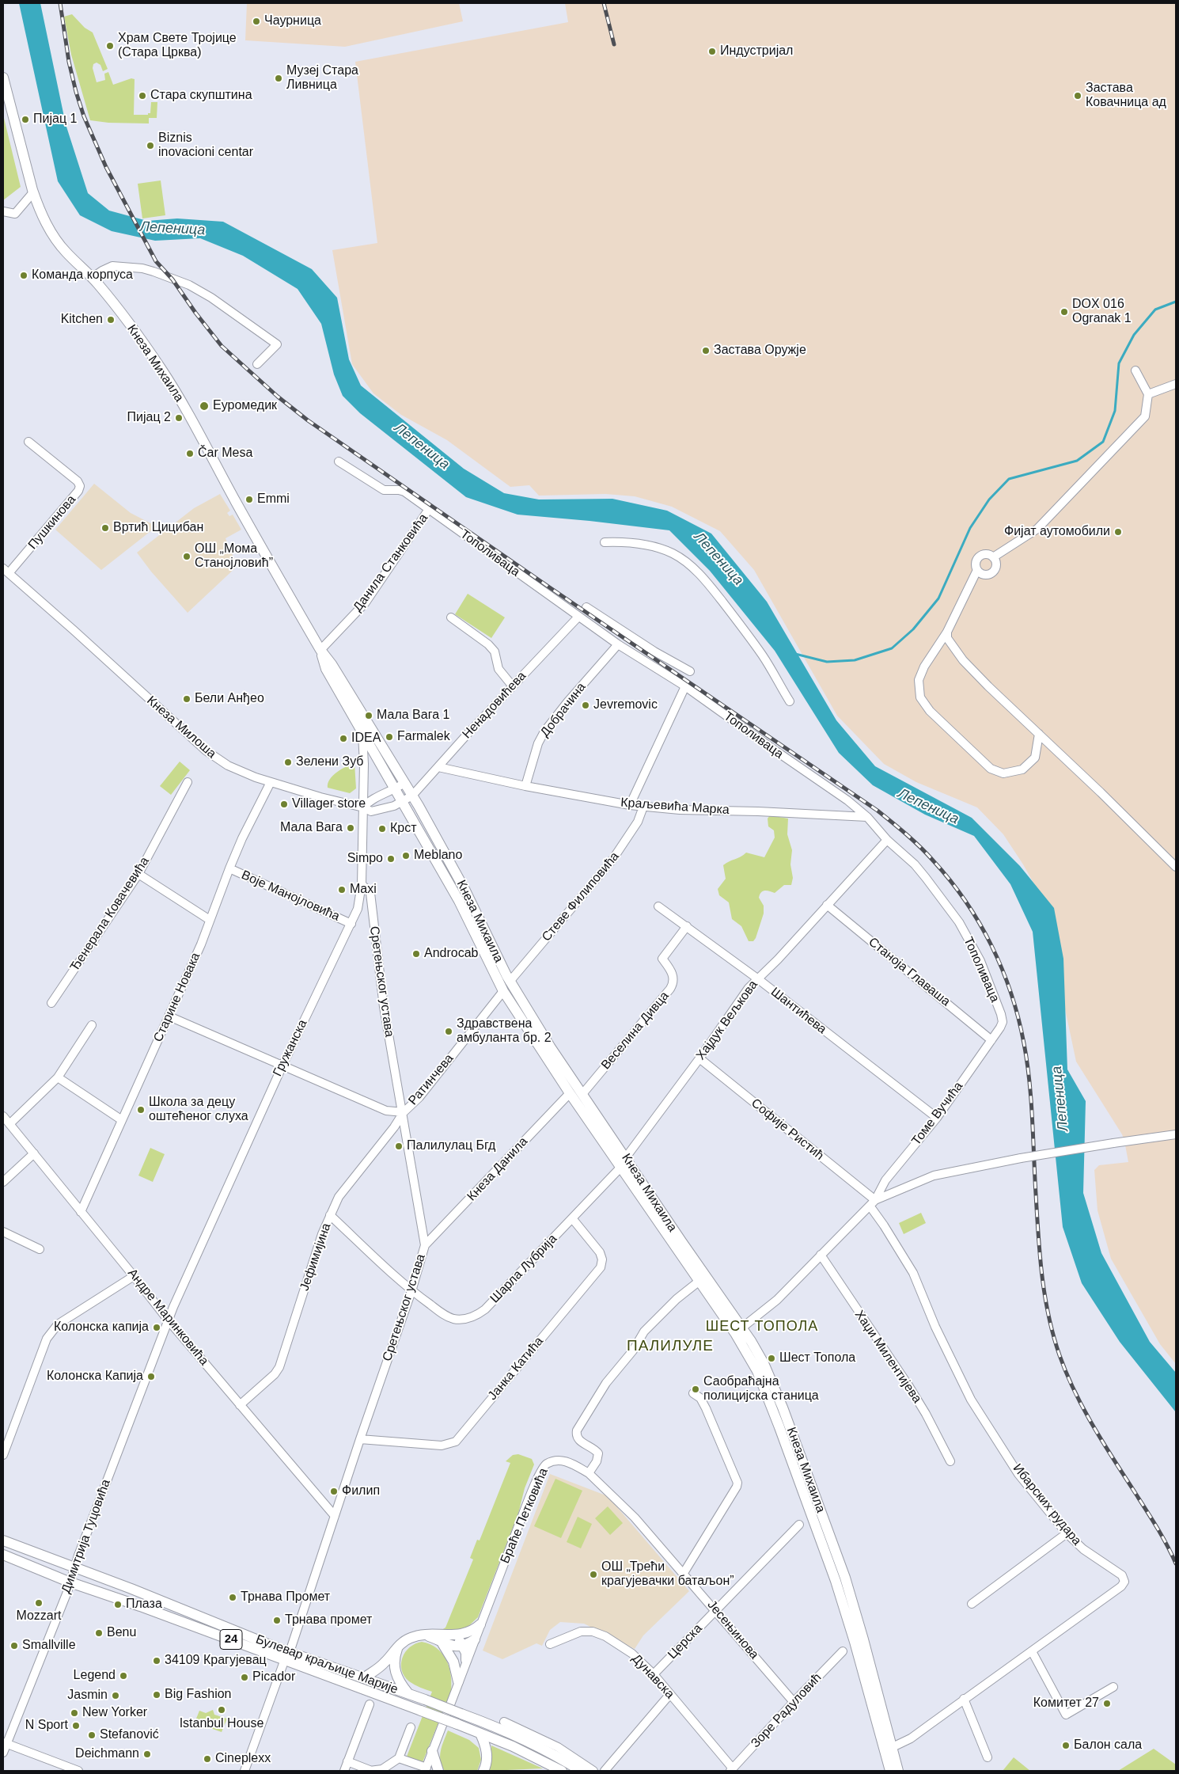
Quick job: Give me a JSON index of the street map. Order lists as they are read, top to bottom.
{
  "streets": {
    "main road": ["Кнеза Михаила", "24", "Булевар краљице Марије"],
    "street": [
      "Пушкинова",
      "Тополиваца",
      "Данила Станковића",
      "Ненадовићева",
      "Добрачина",
      "Кнеза Милоша",
      "Краљевића Марка",
      "Воје Манојловића",
      "Стеве Филиповића",
      "Ђенерала Ковачевића",
      "Станоја Главаша",
      "Сретењског устава",
      "Старине Новака",
      "Шантићева",
      "Хајдук Вељкова",
      "Веселина Дивца",
      "Гружанска",
      "Ратинчева",
      "Томе Вучића",
      "Софије Ристић",
      "Кнеза Данила",
      "Јефимијина",
      "Шарла Лубрија",
      "Андре Маринковића",
      "Хаџи Милентијева",
      "Јанка Катића",
      "Ибарских рудара",
      "Браће Петковића",
      "Димитрија Туцовића",
      "Јесењинова",
      "Церска",
      "Дунавска",
      "Зоре Радуловић"
    ]
  },
  "crossings": [
    ["Кнеза Михаила", "Данила Станковића"],
    ["Кнеза Михаила", "Ненадовићева"],
    ["Кнеза Михаила", "Стеве Филиповића"],
    ["Кнеза Михаила", "Хајдук Вељкова"],
    ["Кнеза Михаила", "Веселина Дивца"],
    ["Кнеза Михаила", "Гружанска"],
    ["Кнеза Михаила", "Ратинчева"],
    ["Кнеза Михаила", "Томе Вучића"],
    ["Кнеза Михаила", "Кнеза Данила"],
    ["Кнеза Михаила", "Шарла Лубрија"],
    ["Кнеза Михаила", "Ибарских рудара"],
    ["Пушкинова", "Кнеза Милоша"],
    ["Тополиваца", "Данила Станковића"],
    ["Тополиваца", "Ненадовићева"],
    ["Тополиваца", "Добрачина"],
    ["Тополиваца", "Краљевића Марка"],
    ["Тополиваца", "Хајдук Вељкова"],
    ["Тополиваца", "Томе Вучића"],
    ["Ненадовићева", "Краљевића Марка"],
    ["Добрачина", "Краљевића Марка"],
    ["Кнеза Милоша", "Старине Новака"],
    ["Кнеза Милоша", "Гружанска"],
    ["Краљевића Марка", "Стеве Филиповића"],
    ["Воје Манојловића", "Старине Новака"],
    ["Воје Манојловића", "Гружанска"],
    ["Станоја Главаша", "Хајдук Вељкова"],
    ["Станоја Главаша", "Томе Вучића"],
    ["Сретењског устава", "Гружанска"],
    ["Сретењског устава", "Ратинчева"],
    ["Сретењског устава", "Кнеза Данила"],
    ["Сретењског устава", "Јефимијина"],
    ["Сретењског устава", "Шарла Лубрија"],
    ["Сретењског устава", "Андре Маринковића"],
    ["Сретењског устава", "Јанка Катића"],
    ["Сретењског устава", "Булевар краљице Марије"],
    ["Старине Новака", "Андре Маринковића"],
    ["Шантићева", "Хајдук Вељкова"],
    ["Шантићева", "Веселина Дивца"],
    ["Шантићева", "Томе Вучића"],
    ["Хајдук Вељкова", "Софије Ристић"],
    ["Гружанска", "Андре Маринковића"],
    ["Гружанска", "Димитрија Туцовића"],
    ["Ратинчева", "Јефимијина"],
    ["Томе Вучића", "Софије Ристић"],
    ["Томе Вучића", "Хаџи Милентијева"],
    ["Томе Вучића", "Ибарских рудара"],
    ["Софије Ристић", "Ибарских рудара"],
    ["Јефимијина", "Шарла Лубрија"],
    ["Јефимијина", "Андре Маринковића"],
    ["Шарла Лубрија", "Јанка Катића"],
    ["Андре Маринковића", "Димитрија Туцовића"],
    ["Браће Петковића", "Јесењинова"],
    ["Димитрија Туцовића", "Булевар краљице Марије"],
    ["Јесењинова", "Церска"],
    ["Јесењинова", "Зоре Радуловић"],
    ["Церска", "Дунавска"],
    ["Дунавска", "Зоре Радуловић"]
  ],
  "districts": ["ШЕСТ ТОПОЛА", "ПАЛИЛУЛЕ"],
  "water": ["Лепеница"],
  "places": [
    "Чаурница",
    "Храм Свете Тројице (Стара Црква)",
    "Индустријал",
    "Музеј Стара Ливница",
    "Стара скупштина",
    "Застава Ковачница ад",
    "Пијац 1",
    "Biznis inovacioni centar",
    "Команда корпуса",
    "DOX 016 Ogranak 1",
    "Kitchen",
    "Застава Оружје",
    "Еуромедик",
    "Пијац 2",
    "Čar Mesa",
    "Emmi",
    "Вртић Цицибан",
    "Фијат аутомобили",
    "ОШ „Мома Станојловић”",
    "Бели Анђео",
    "Jevremovic",
    "Мала Вага 1",
    "Farmalek",
    "IDEA",
    "Зелени Зуб",
    "Villager store",
    "Мала Вага",
    "Крст",
    "Meblano",
    "Simpo",
    "Maxi",
    "Androcab",
    "Здравствена амбуланта бр. 2",
    "Школа за децу оштећеног слуха",
    "Палилулац Бгд",
    "Колонска капија",
    "Шест Топола",
    "Колонска Капија",
    "Саобраћајна полицијска станица",
    "Филип",
    "ОШ „Трећи крагујевачки батаљон”",
    "Трнава Промет",
    "Mozzart",
    "Плаза",
    "Трнава промет",
    "Benu",
    "Smallville",
    "34109 Крагујевац",
    "Legend",
    "Picador",
    "Big Fashion",
    "Jasmin",
    "Комитет 27",
    "Istanbul House",
    "New Yorker",
    "N Sport",
    "Stefanović",
    "Балон сала",
    "Deichmann",
    "Cineplexx"
  ]
}
